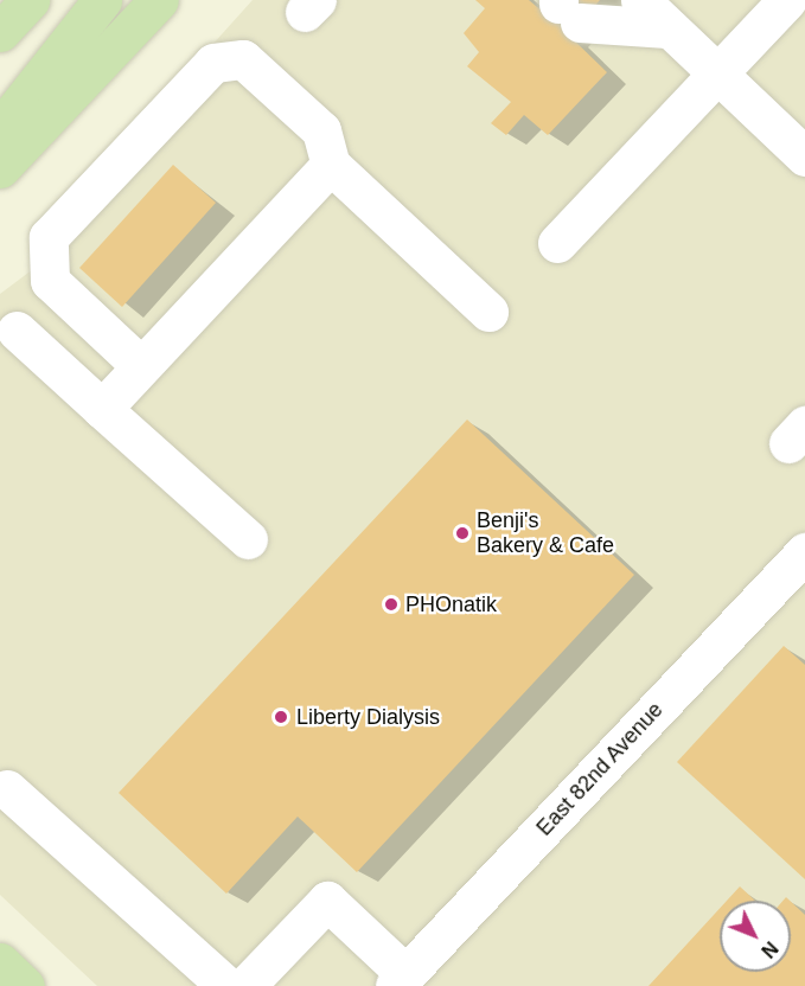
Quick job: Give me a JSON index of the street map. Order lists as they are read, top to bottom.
{
  "streets": {
    "street": ["East 82nd Avenue"]
  },
  "places": ["Benji's Bakery & Cafe", "PHOnatik", "Liberty Dialysis"],
  "north": "bottom right"
}
